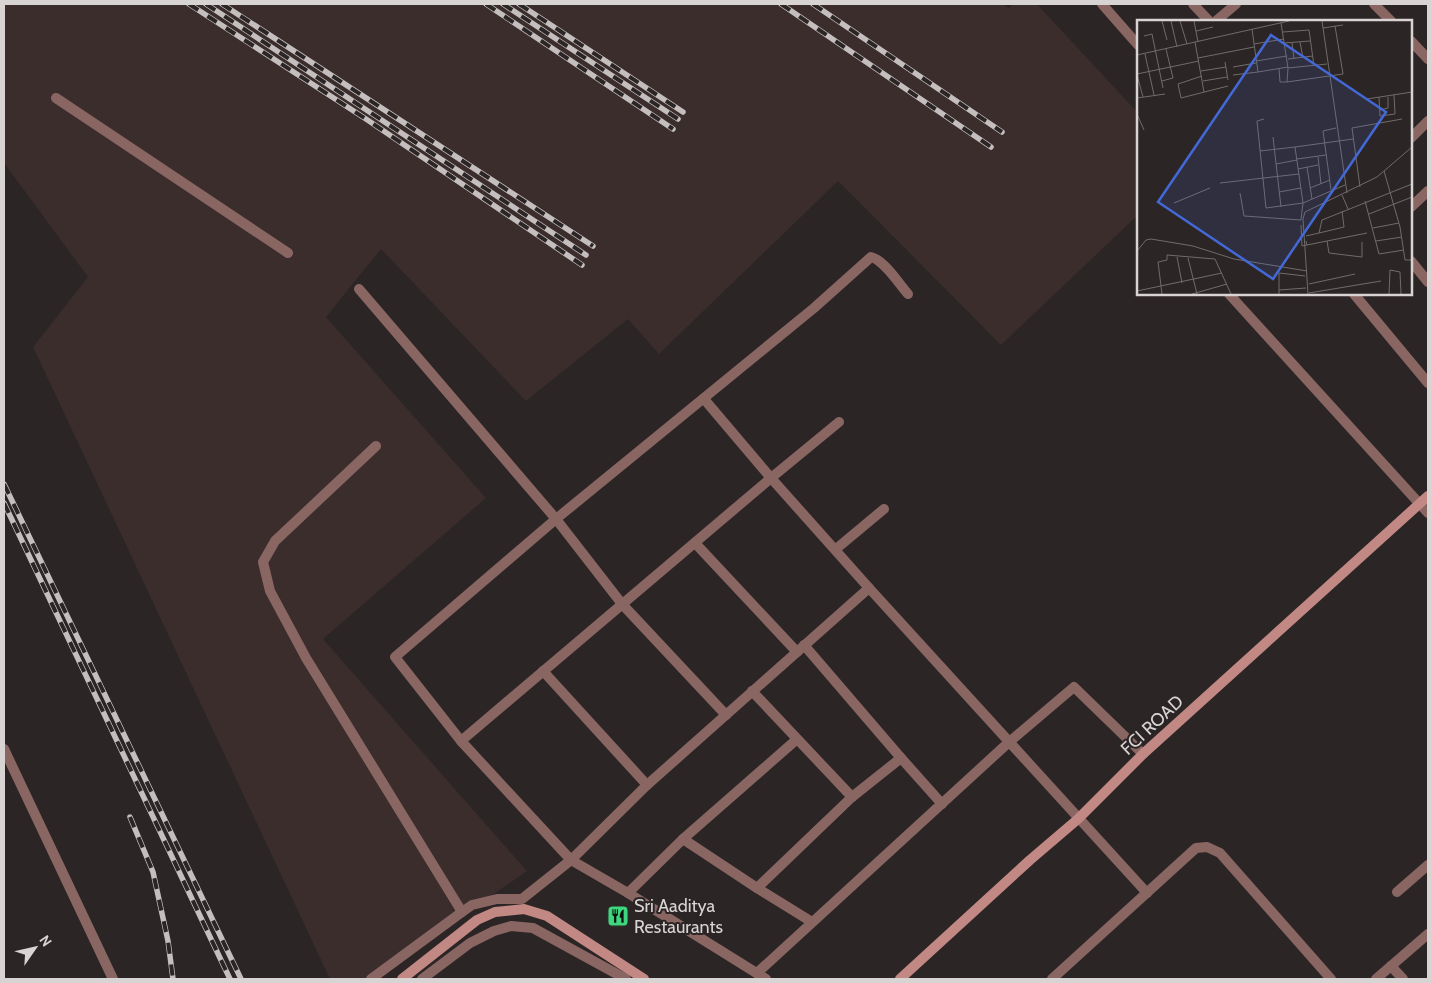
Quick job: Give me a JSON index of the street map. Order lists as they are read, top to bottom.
{
  "streets": {
    "street": ["FCI ROAD"]
  },
  "places": {
    "restaurant": ["Sri Aaditya Restaurants"]
  },
  "north": "top right"
}
